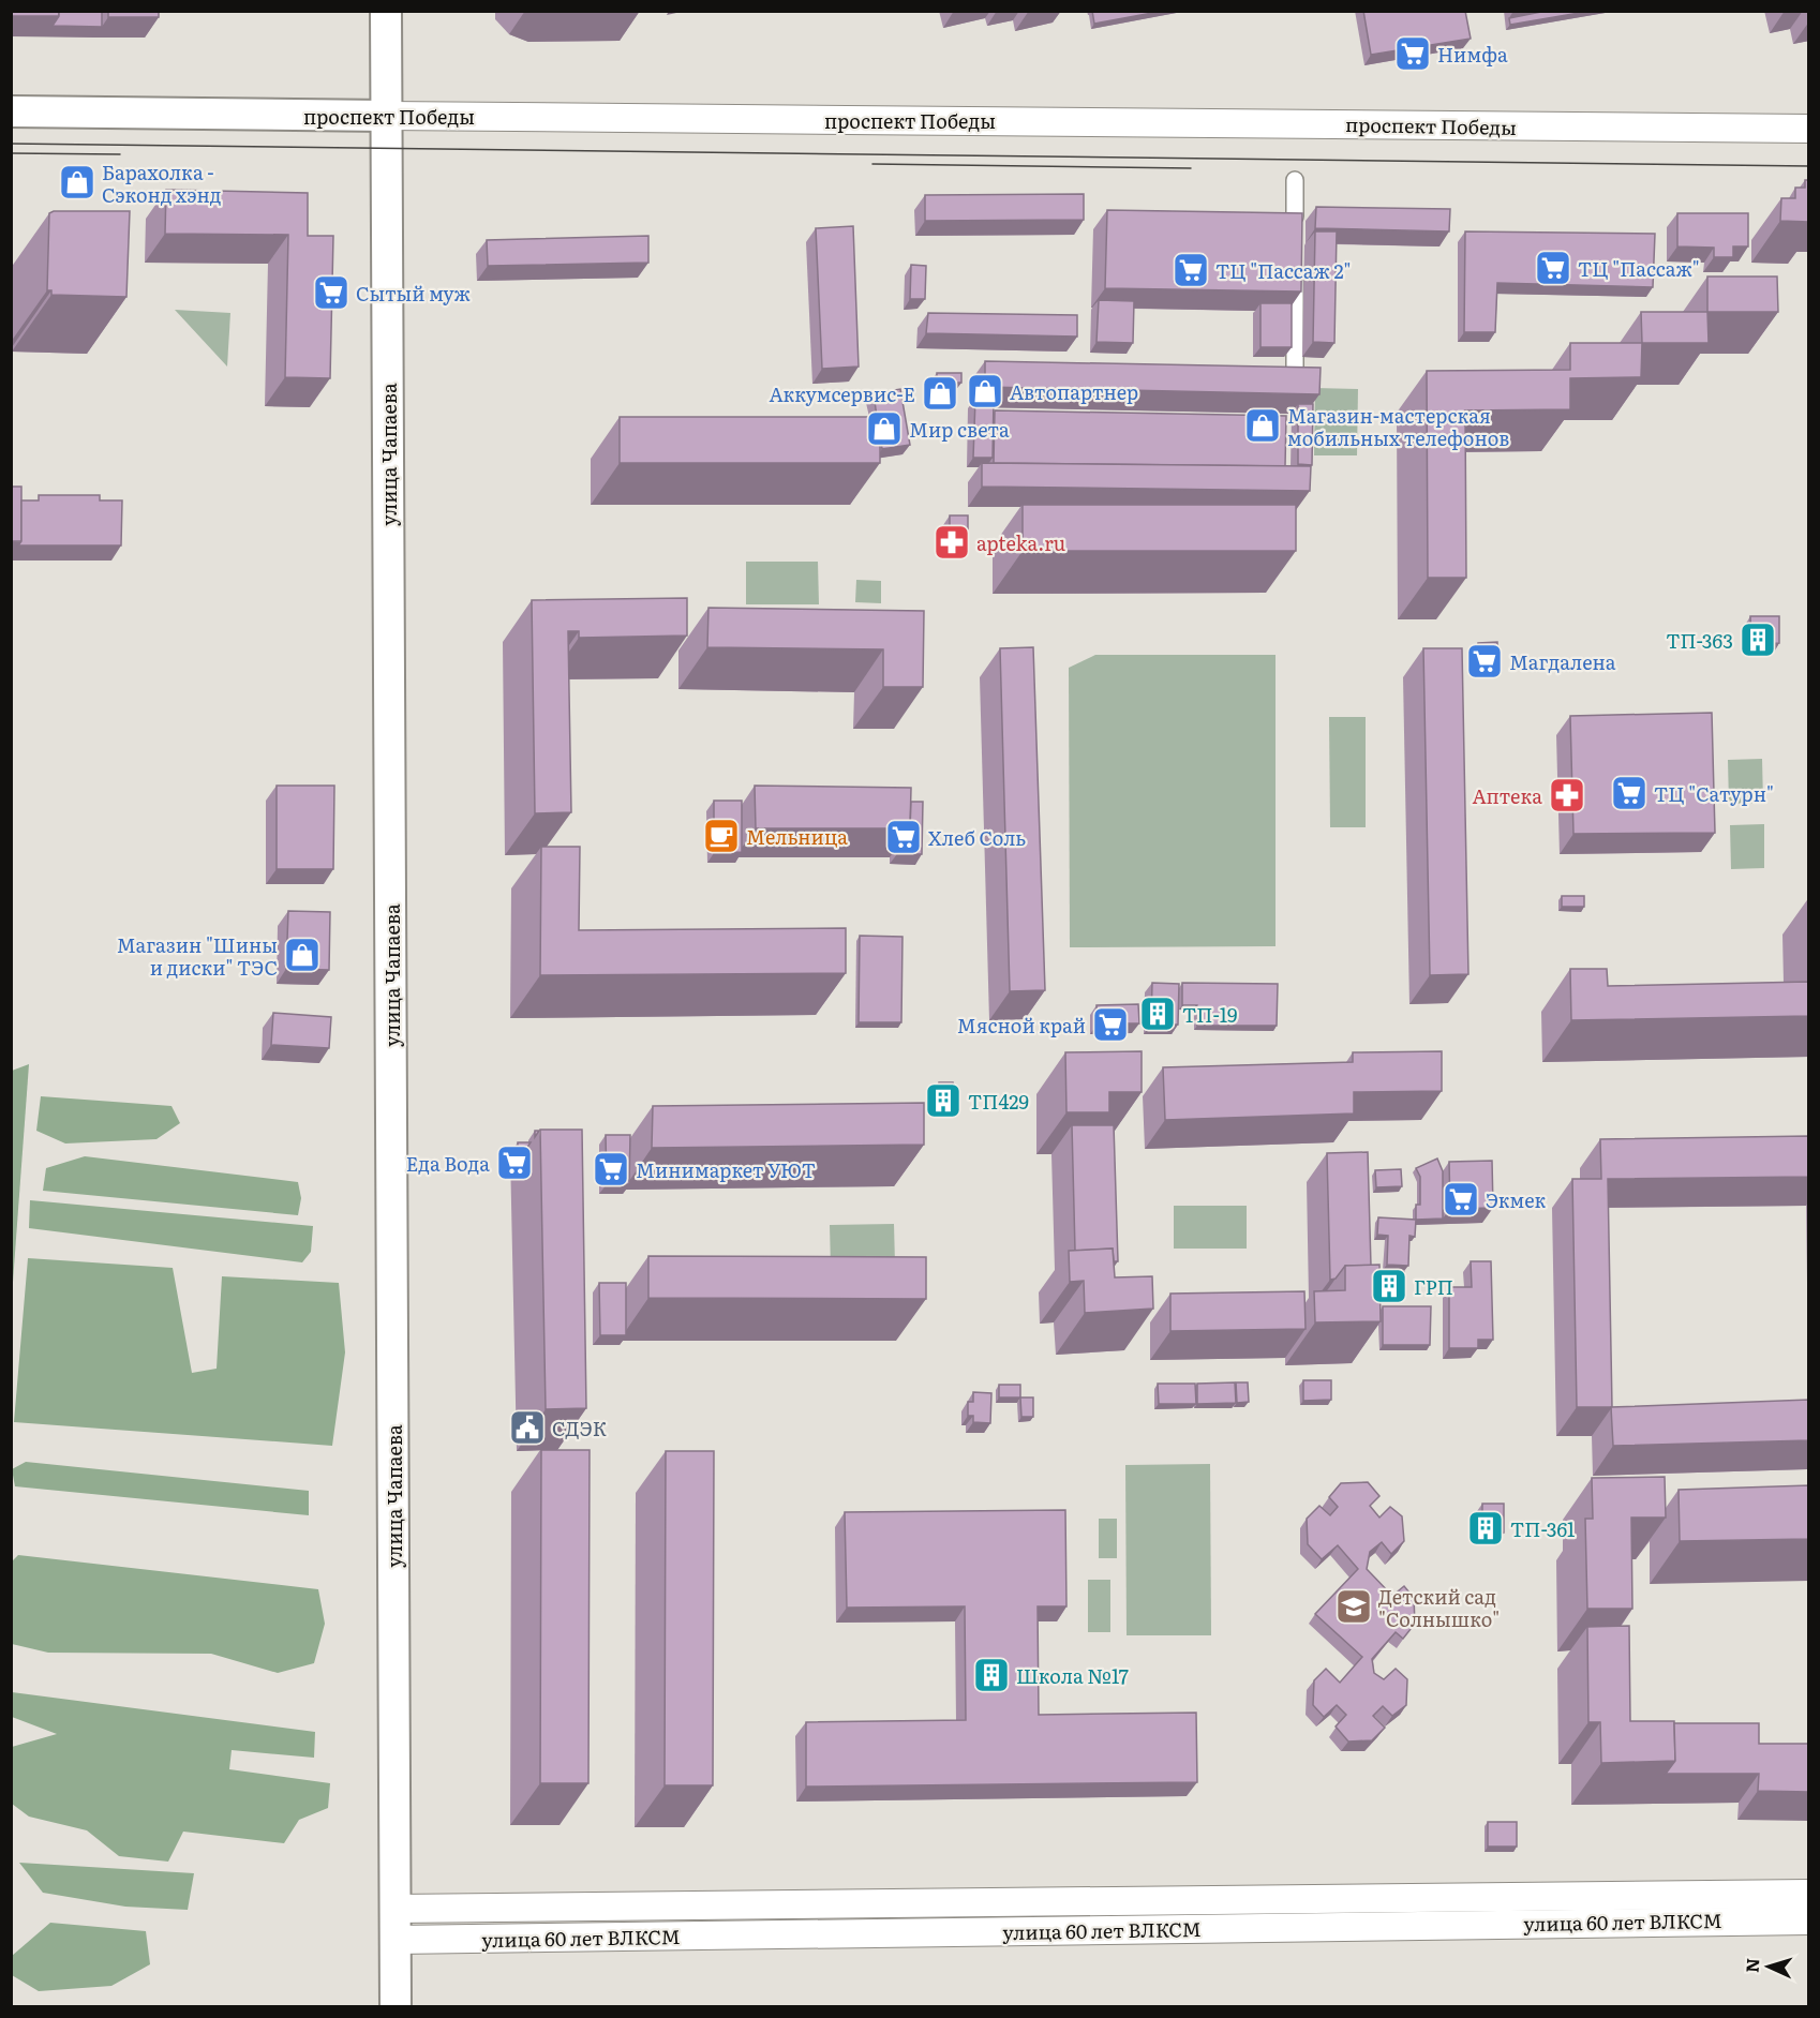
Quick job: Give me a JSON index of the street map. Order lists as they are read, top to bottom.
{
  "streets": {
    "main road": ["проспект Победы", "улица Чапаева"],
    "street": ["улица 60 лет ВЛКСМ"]
  },
  "crossings": [
    ["проспект Победы", "улица Чапаева"],
    ["улица Чапаева", "улица 60 лет ВЛКСМ"]
  ],
  "places": {
    "supermarket": [
      "Нимфа",
      "ТЦ \"Пассаж\"",
      "ТЦ \"Пассаж 2\"",
      "Сытый муж",
      "Магдалена",
      "ТЦ \"Сатурн\"",
      "Хлеб Соль",
      "Мясной край",
      "Еда Вода",
      "Минимаркет УЮТ",
      "Экмек"
    ],
    "shop": [
      "Барахолка - Сэконд хэнд",
      "Автопартнер",
      "Аккумсервис-Е",
      "Магазин-мастерская мобильных телефонов",
      "Мир света",
      "Магазин \"Шины и диски\" ТЭС"
    ],
    "pharmacy": ["apteka.ru", "Аптека"],
    "building": [
      "ТП-363",
      "ТП-19",
      "ТП429",
      "ГРП",
      "ТП-361",
      "Школа №17"
    ],
    "cafe": ["Мельница"],
    "public building": ["СДЭК"],
    "school or university": ["Детский сад \"Солнышко\""]
  },
  "north": "left"
}
